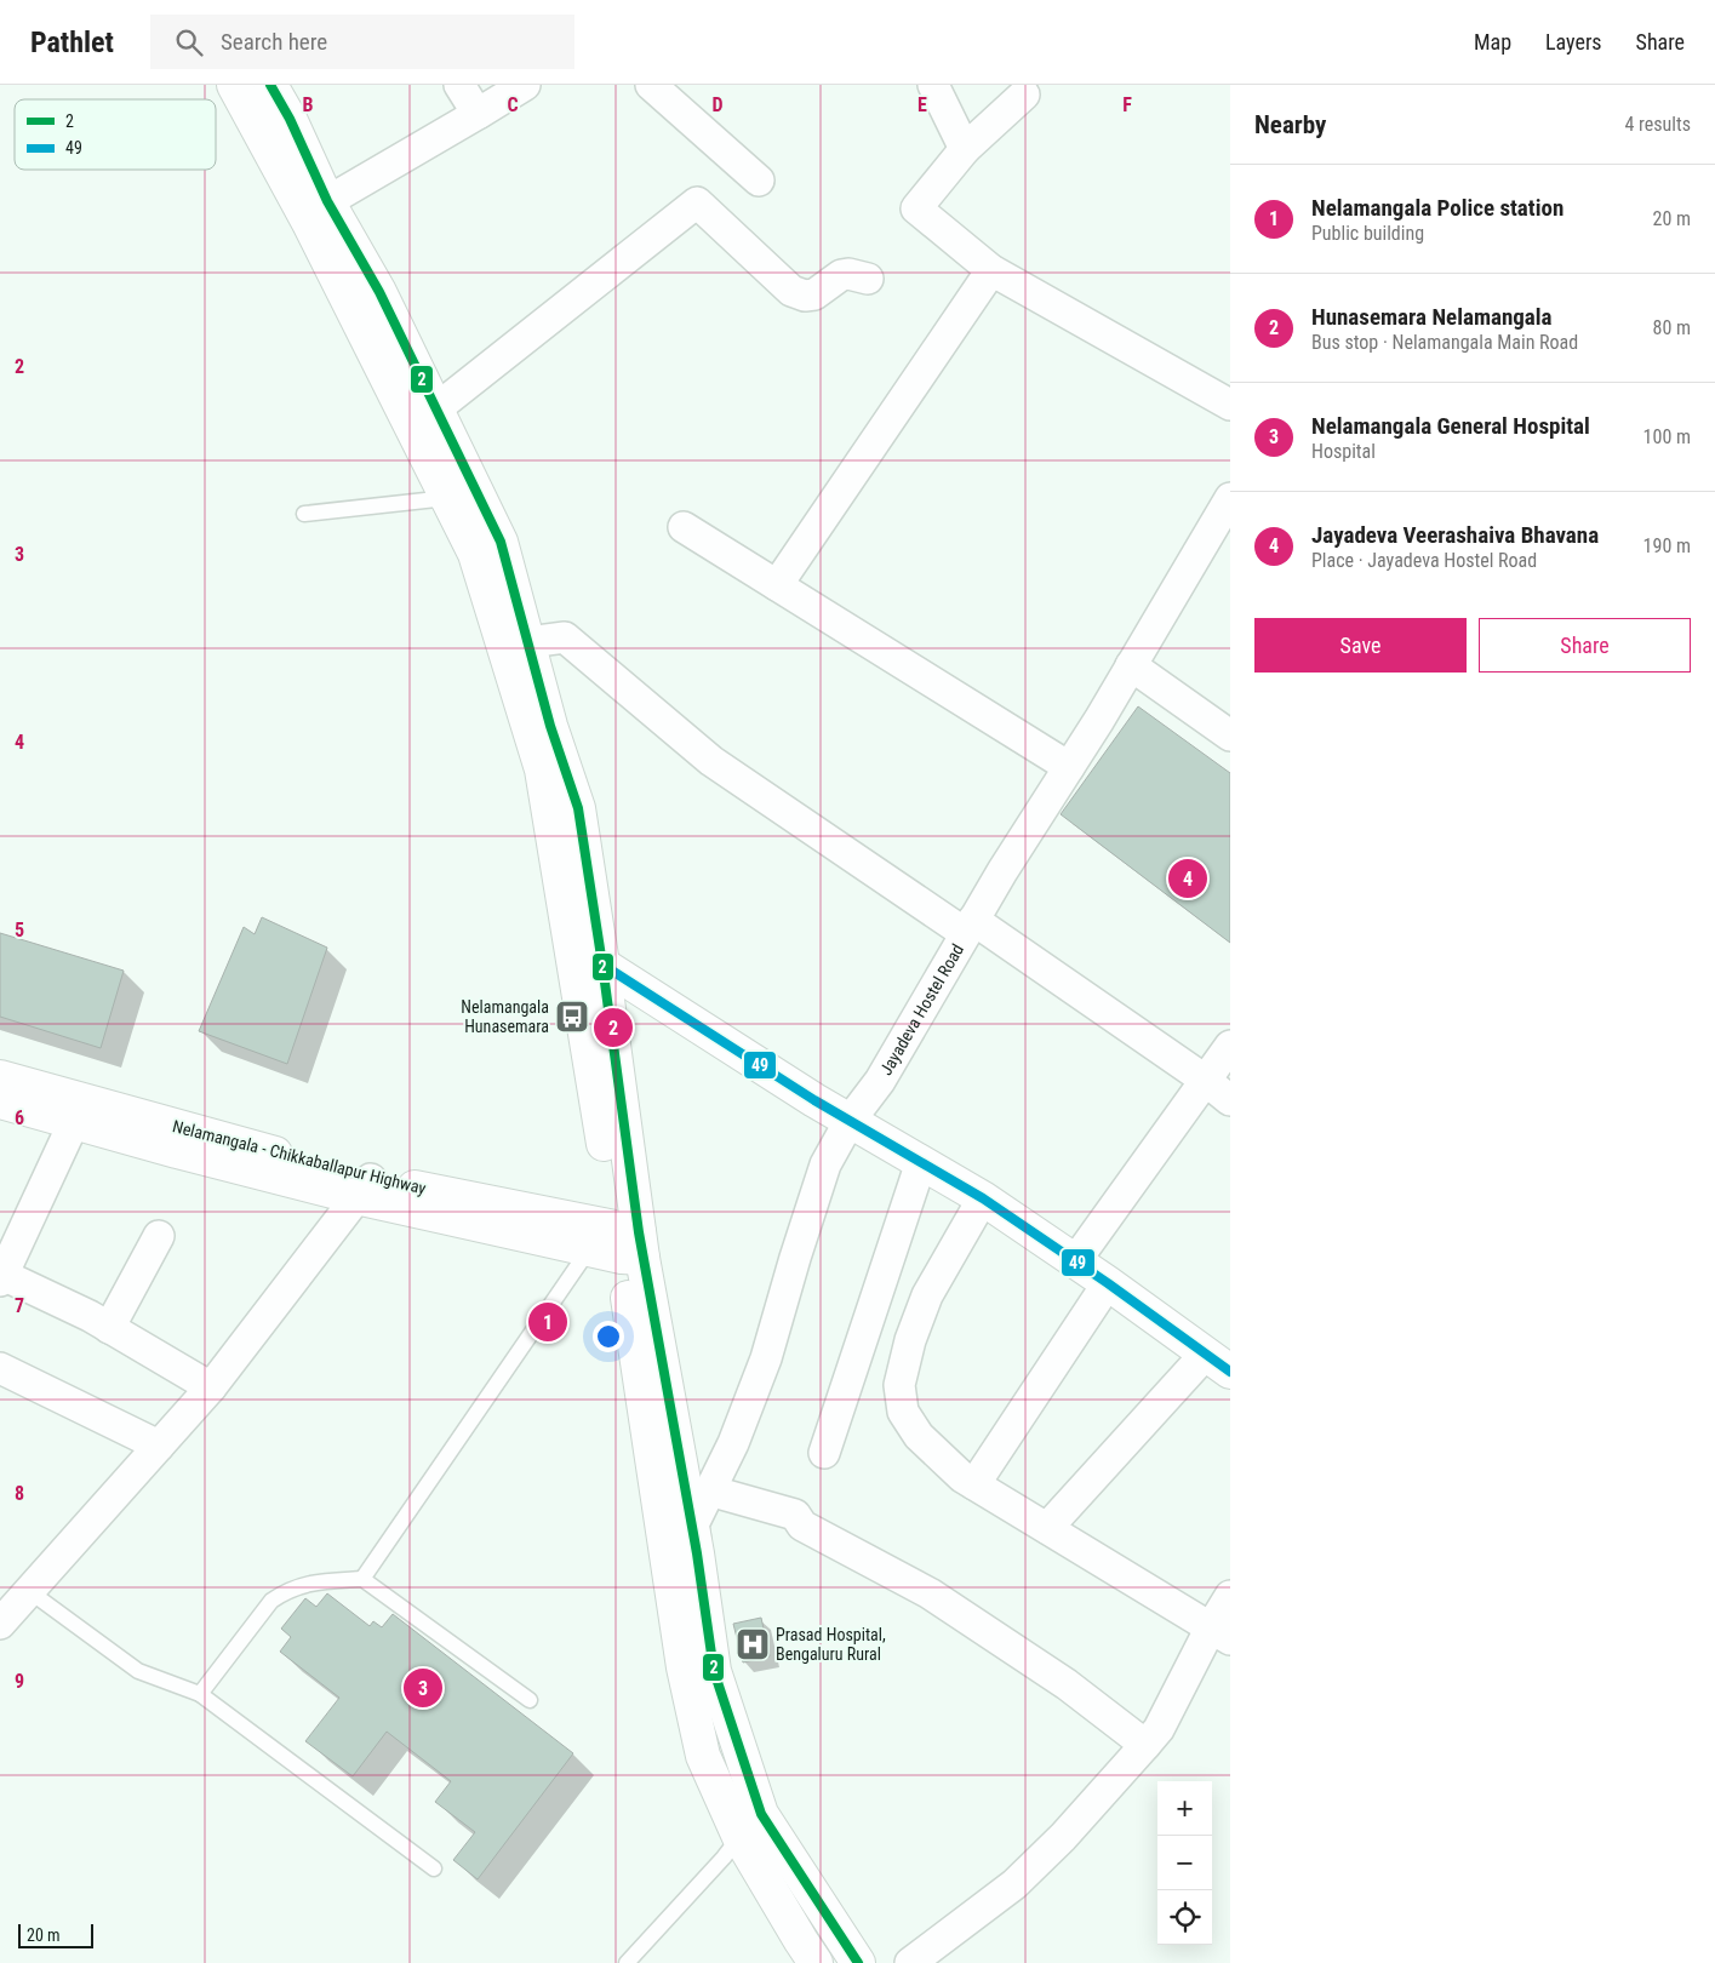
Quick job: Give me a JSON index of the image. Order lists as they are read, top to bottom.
{
  "streets": {
    "main road": ["Nelamangala - Chikkaballapur Highway"],
    "street": ["Jayadeva Hostel Road"]
  },
  "places": {
    "bus stop": ["Nelamangala Hunasemara"],
    "hospital": ["Prasad Hospital, Bengaluru Rural"]
  },
  "lines": ["transit line 2", "transit line 49"],
  "legend": ["2", "49"],
  "scale_bar": "20 m",
  "page": {
    "header": "Pathlet",
    "search": "Search here",
    "nav": ["Map", "Layers", "Share"],
    "heading": ["Nearby", "4 results"],
    "list": [
      {
        "mark": "1",
        "name": "Nelamangala Police station",
        "note": "Public building",
        "value": "20 m"
      },
      {
        "mark": "2",
        "name": "Hunasemara Nelamangala",
        "note": "Bus stop · Nelamangala Main Road",
        "value": "80 m"
      },
      {
        "mark": "3",
        "name": "Nelamangala General Hospital",
        "note": "Hospital",
        "value": "100 m"
      },
      {
        "mark": "4",
        "name": "Jayadeva Veerashaiva Bhavana",
        "note": "Place · Jayadeva Hostel Road",
        "value": "190 m"
      }
    ],
    "buttons": ["Save", "Share"],
    "pins": [
      "4",
      "2",
      "1",
      "3"
    ],
    "map_buttons": ["+", "−"],
    "scale": "20 m"
  },
  "grid": {
    "columns": [
      "B",
      "C",
      "D",
      "E",
      "F"
    ],
    "rows": [
      "2",
      "3",
      "4",
      "5",
      "6",
      "7",
      "8",
      "9"
    ]
  }
}
